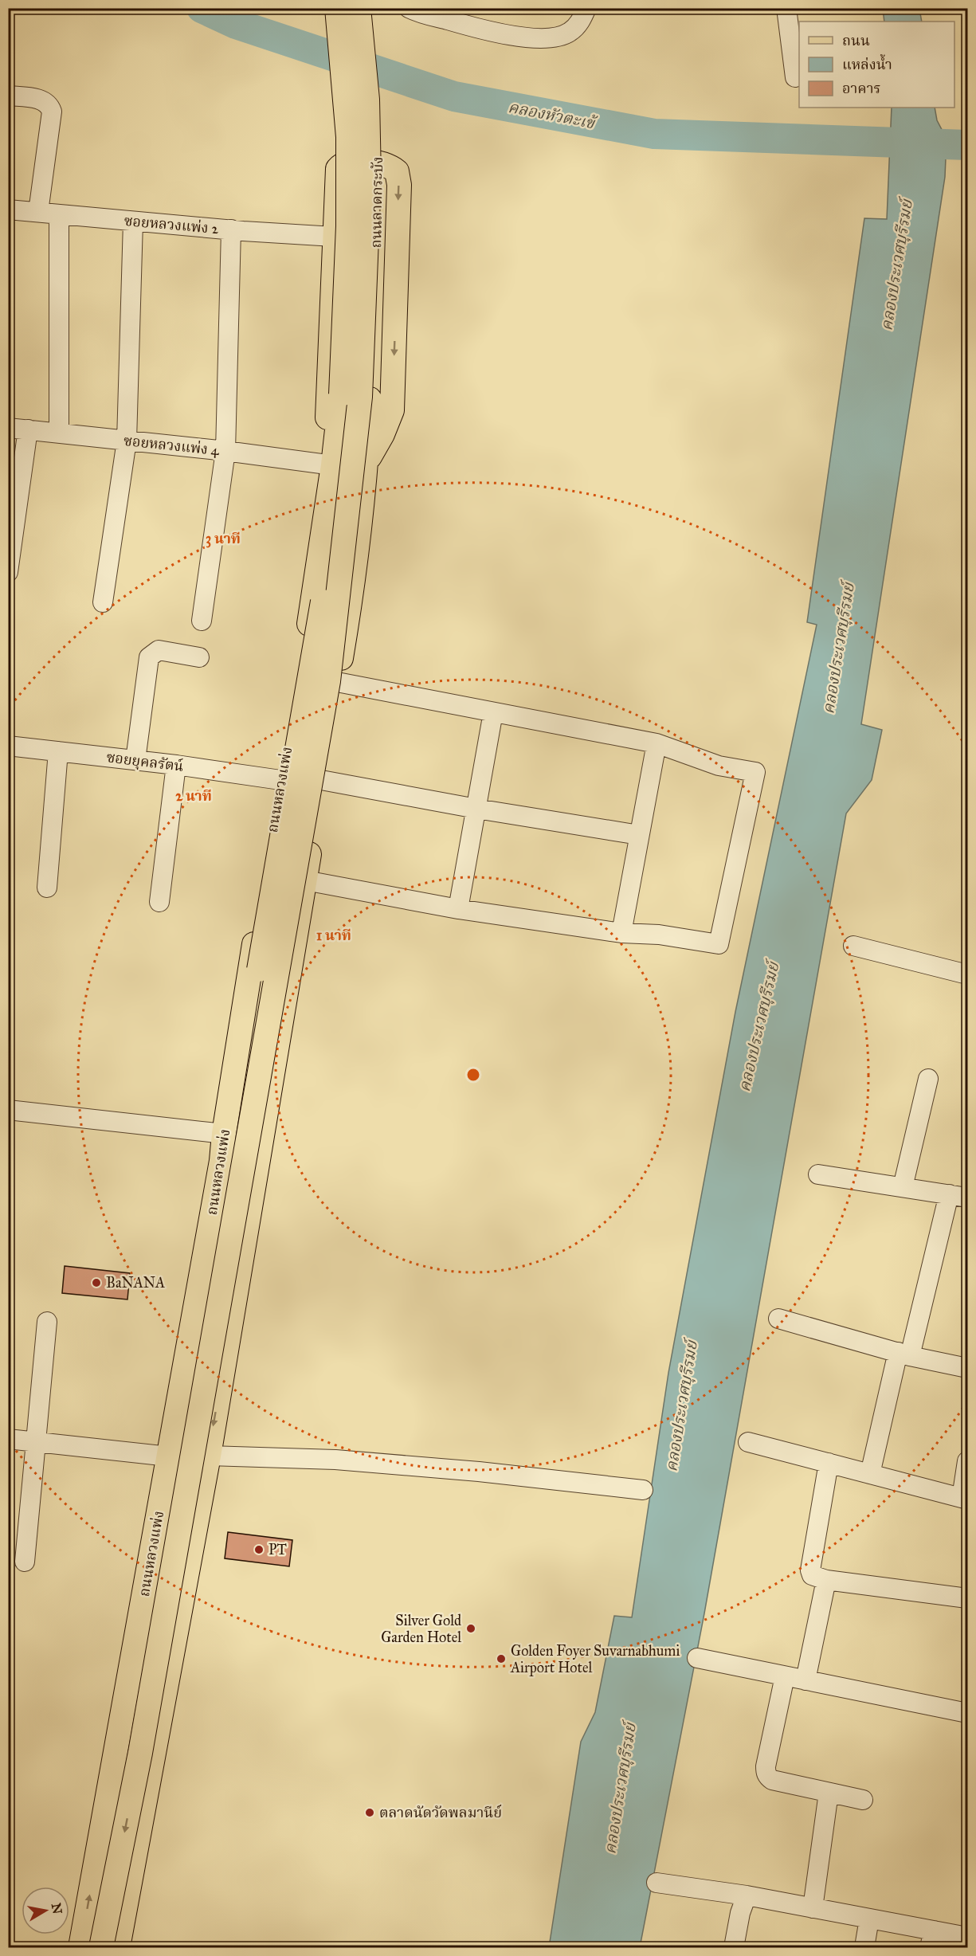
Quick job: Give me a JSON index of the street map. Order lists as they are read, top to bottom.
{
  "streets": {
    "main road": ["ถนนลาดกระบัง", "ถนนหลวงแพ่ง"],
    "street": ["ซอยหลวงแพ่ง 2", "ซอยหลวงแพ่ง 4", "ซอยยุคลรัตน์"]
  },
  "crossings": [
    ["ถนนลาดกระบัง", "ถนนหลวงแพ่ง"],
    ["ซอยหลวงแพ่ง 4", "ถนนหลวงแพ่ง"],
    ["ซอยยุคลรัตน์", "ถนนหลวงแพ่ง"]
  ],
  "water": ["คลองหัวตะเข้", "คลองประเวศบุรีรมย์"],
  "places": [
    "BaNANA",
    "PT",
    "Silver Gold Garden Hotel",
    "Golden Foyer Suvarnabhumi Airport Hotel",
    "ตลาดนัดวัดพลมานีย์"
  ],
  "legend": ["ถนน", "แหล่งน้ำ", "อาคาร"],
  "north": "right",
  "rings": ["3 นาที", "2 นาที", "1 นาที"]
}
